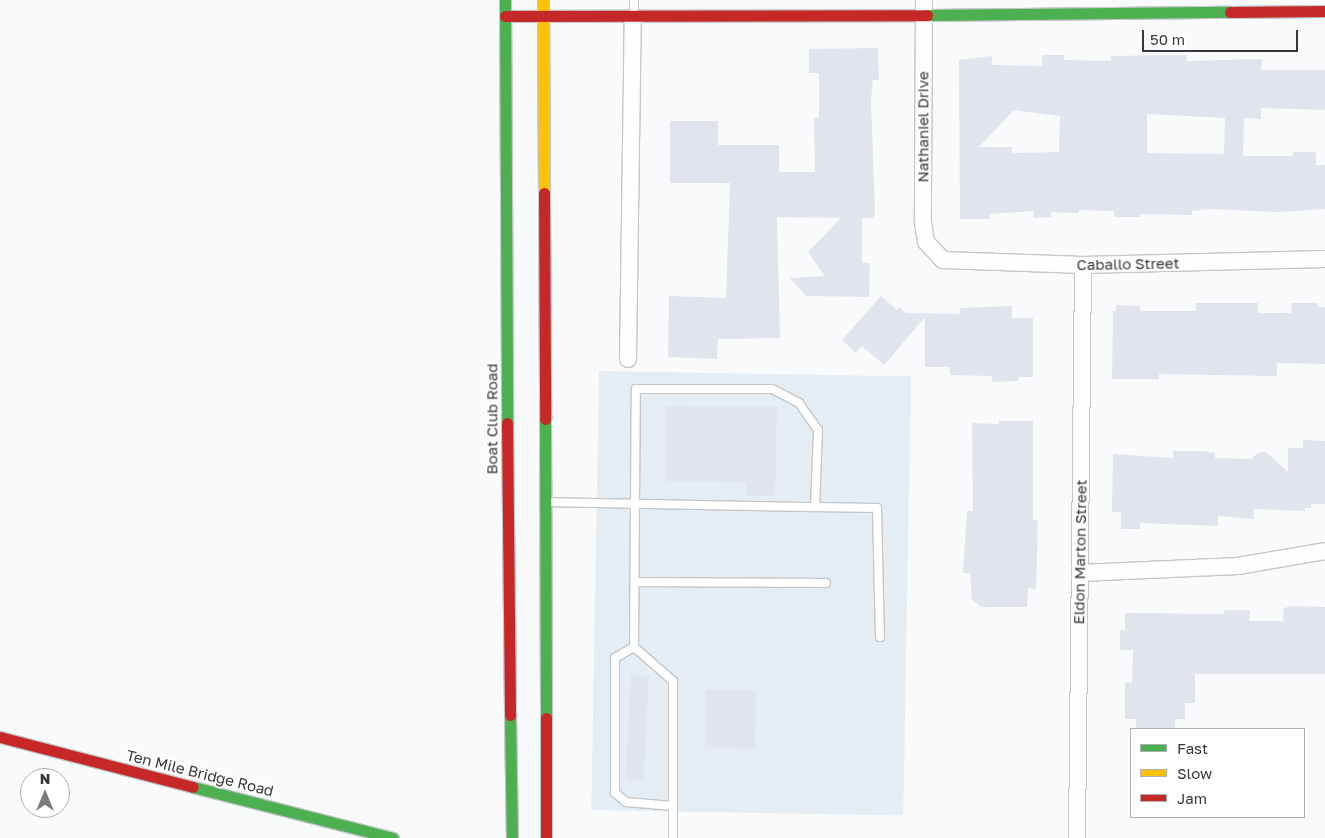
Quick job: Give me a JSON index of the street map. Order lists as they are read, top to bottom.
{
  "streets": {
    "main road": ["Boat Club Road", "Ten Mile Bridge Road"],
    "street": ["Nathaniel Drive", "Caballo Street", "Eldon Marton Street"]
  },
  "crossings": [
    ["Nathaniel Drive", "Caballo Street"],
    ["Caballo Street", "Eldon Marton Street"]
  ],
  "legend": ["Fast", "Slow", "Jam"],
  "scale_bar": "50 m",
  "north": "top"
}
